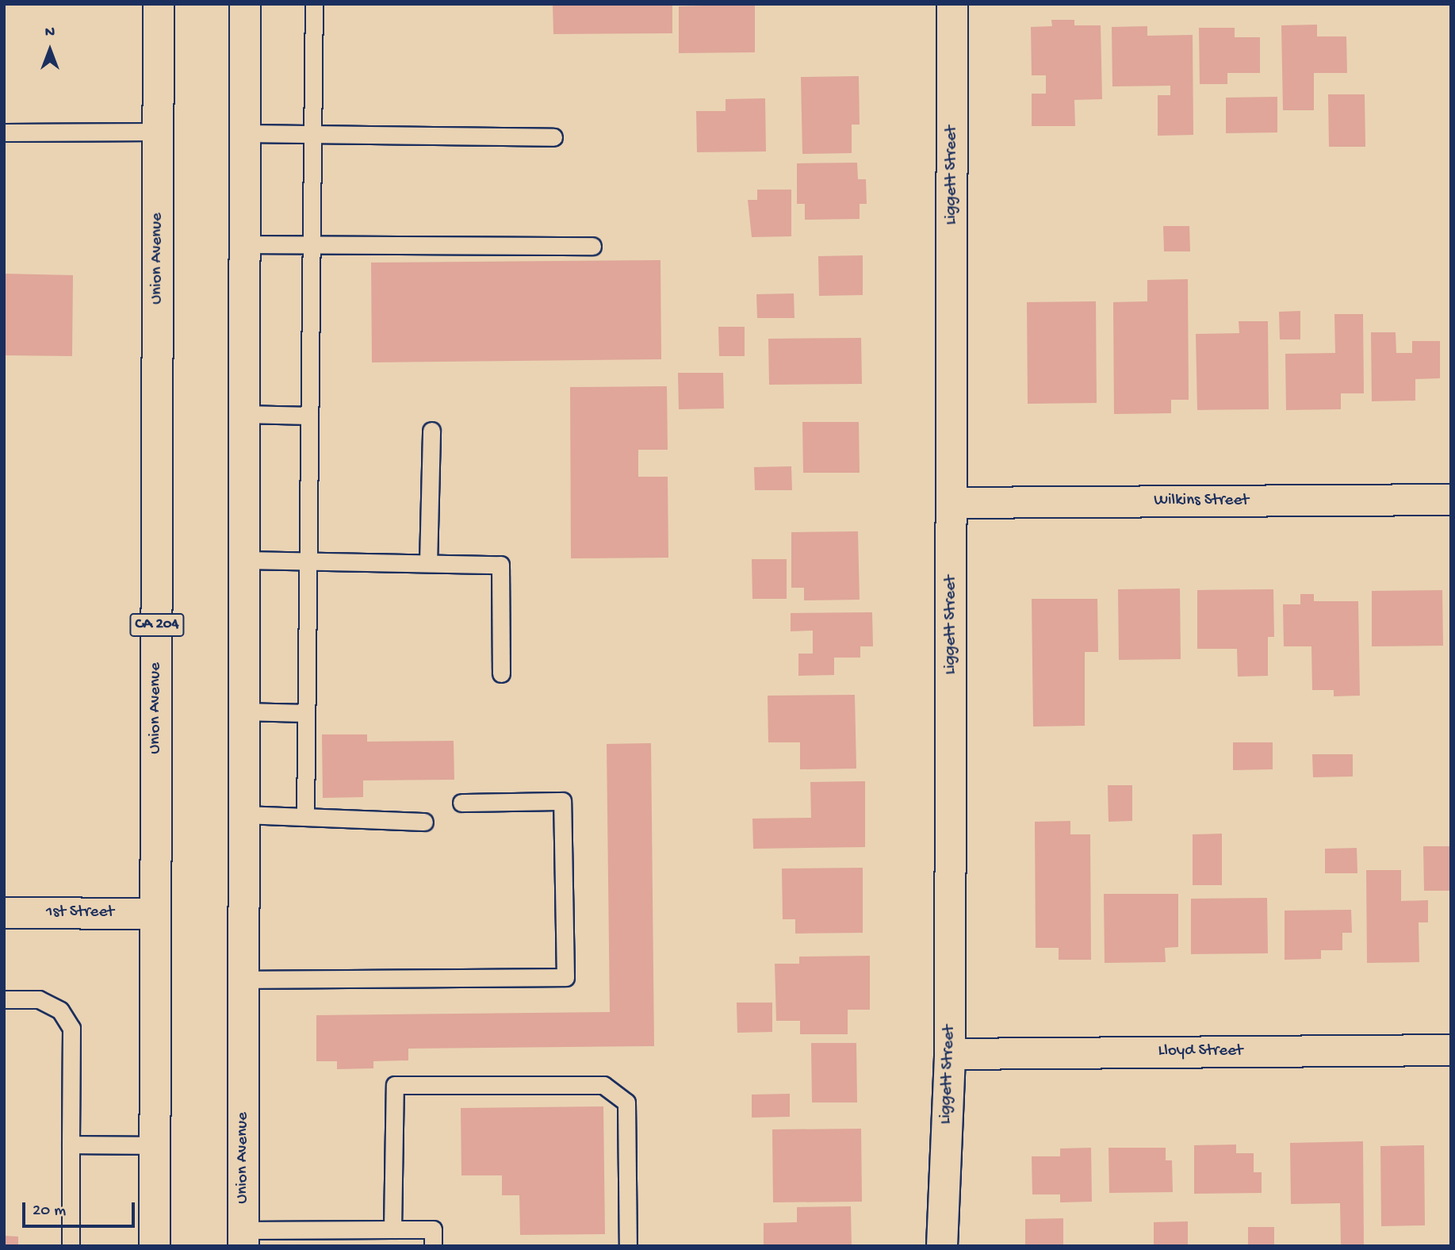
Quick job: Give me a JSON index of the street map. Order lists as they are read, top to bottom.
{
  "streets": {
    "main road": [
      "Liggett Street",
      "Union Avenue",
      "Wilkins Street",
      "CA 204",
      "1st Street",
      "Lloyd Street"
    ]
  },
  "crossings": [
    ["Liggett Street", "Wilkins Street"],
    ["Liggett Street", "Lloyd Street"],
    ["Union Avenue", "1st Street"]
  ],
  "scale_bar": "20 m",
  "north": "top"
}
